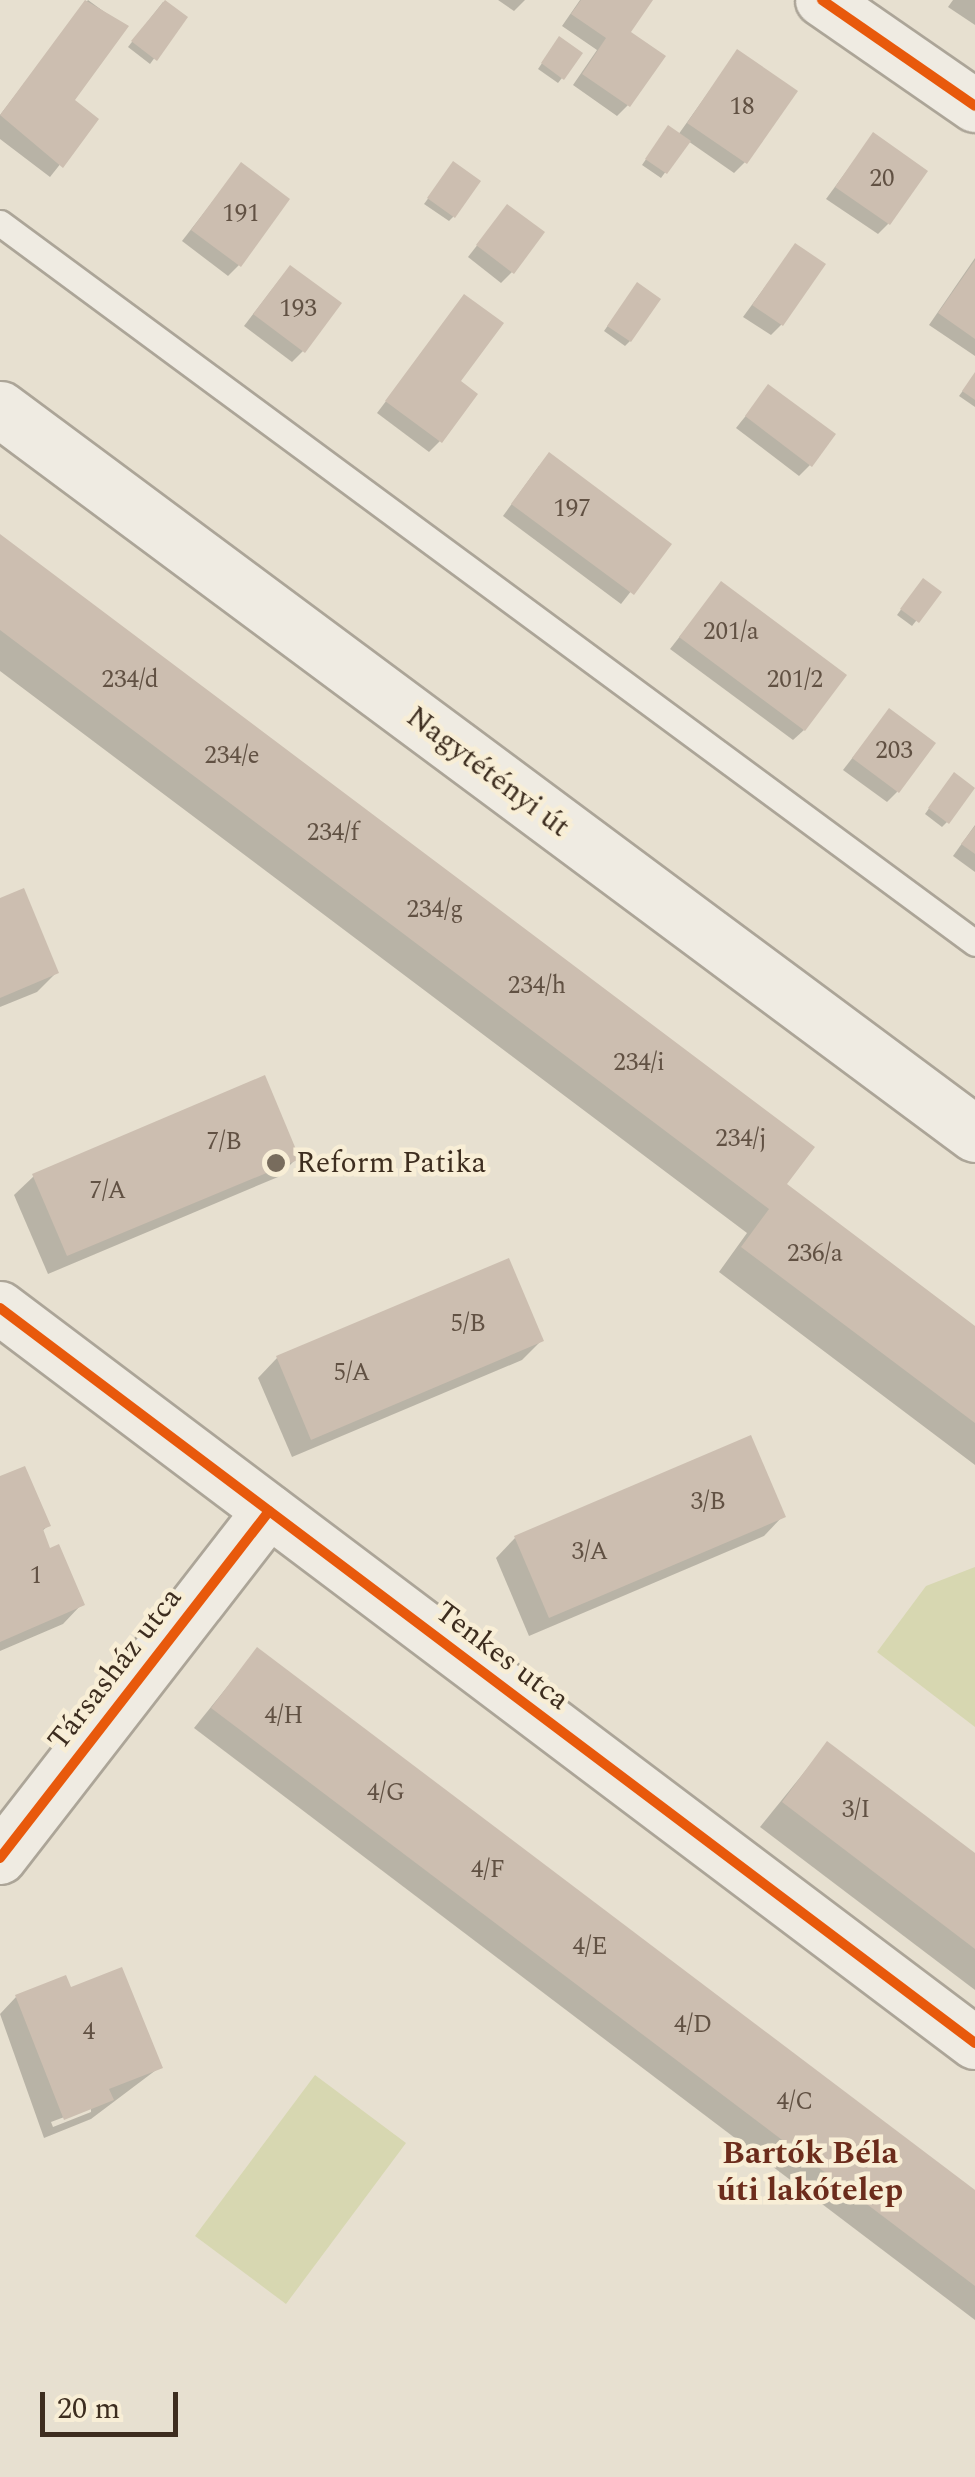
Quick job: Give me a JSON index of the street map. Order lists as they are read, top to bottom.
{
  "streets": {
    "main road": ["Nagytétényi út"],
    "street": ["Tenkes utca", "Társasház utca"]
  },
  "crossings": [
    ["Tenkes utca", "Társasház utca"]
  ],
  "districts": ["Bartók Béla úti lakótelep"],
  "places": ["Reform Patika"],
  "house_numbers": [
    "18",
    "20",
    "191",
    "193",
    "197",
    "201/a",
    "234/d",
    "201/2",
    "203",
    "234/e",
    "234/f",
    "234/g",
    "234/h",
    "234/i",
    "234/j",
    "7/B",
    "7/A",
    "236/a",
    "5/B",
    "5/A",
    "3/B",
    "3/A",
    "1",
    "4/H",
    "4/G",
    "3/I",
    "4/F",
    "4/E",
    "4/D",
    "4",
    "4/C"
  ],
  "scale_bar": "20 m"
}
